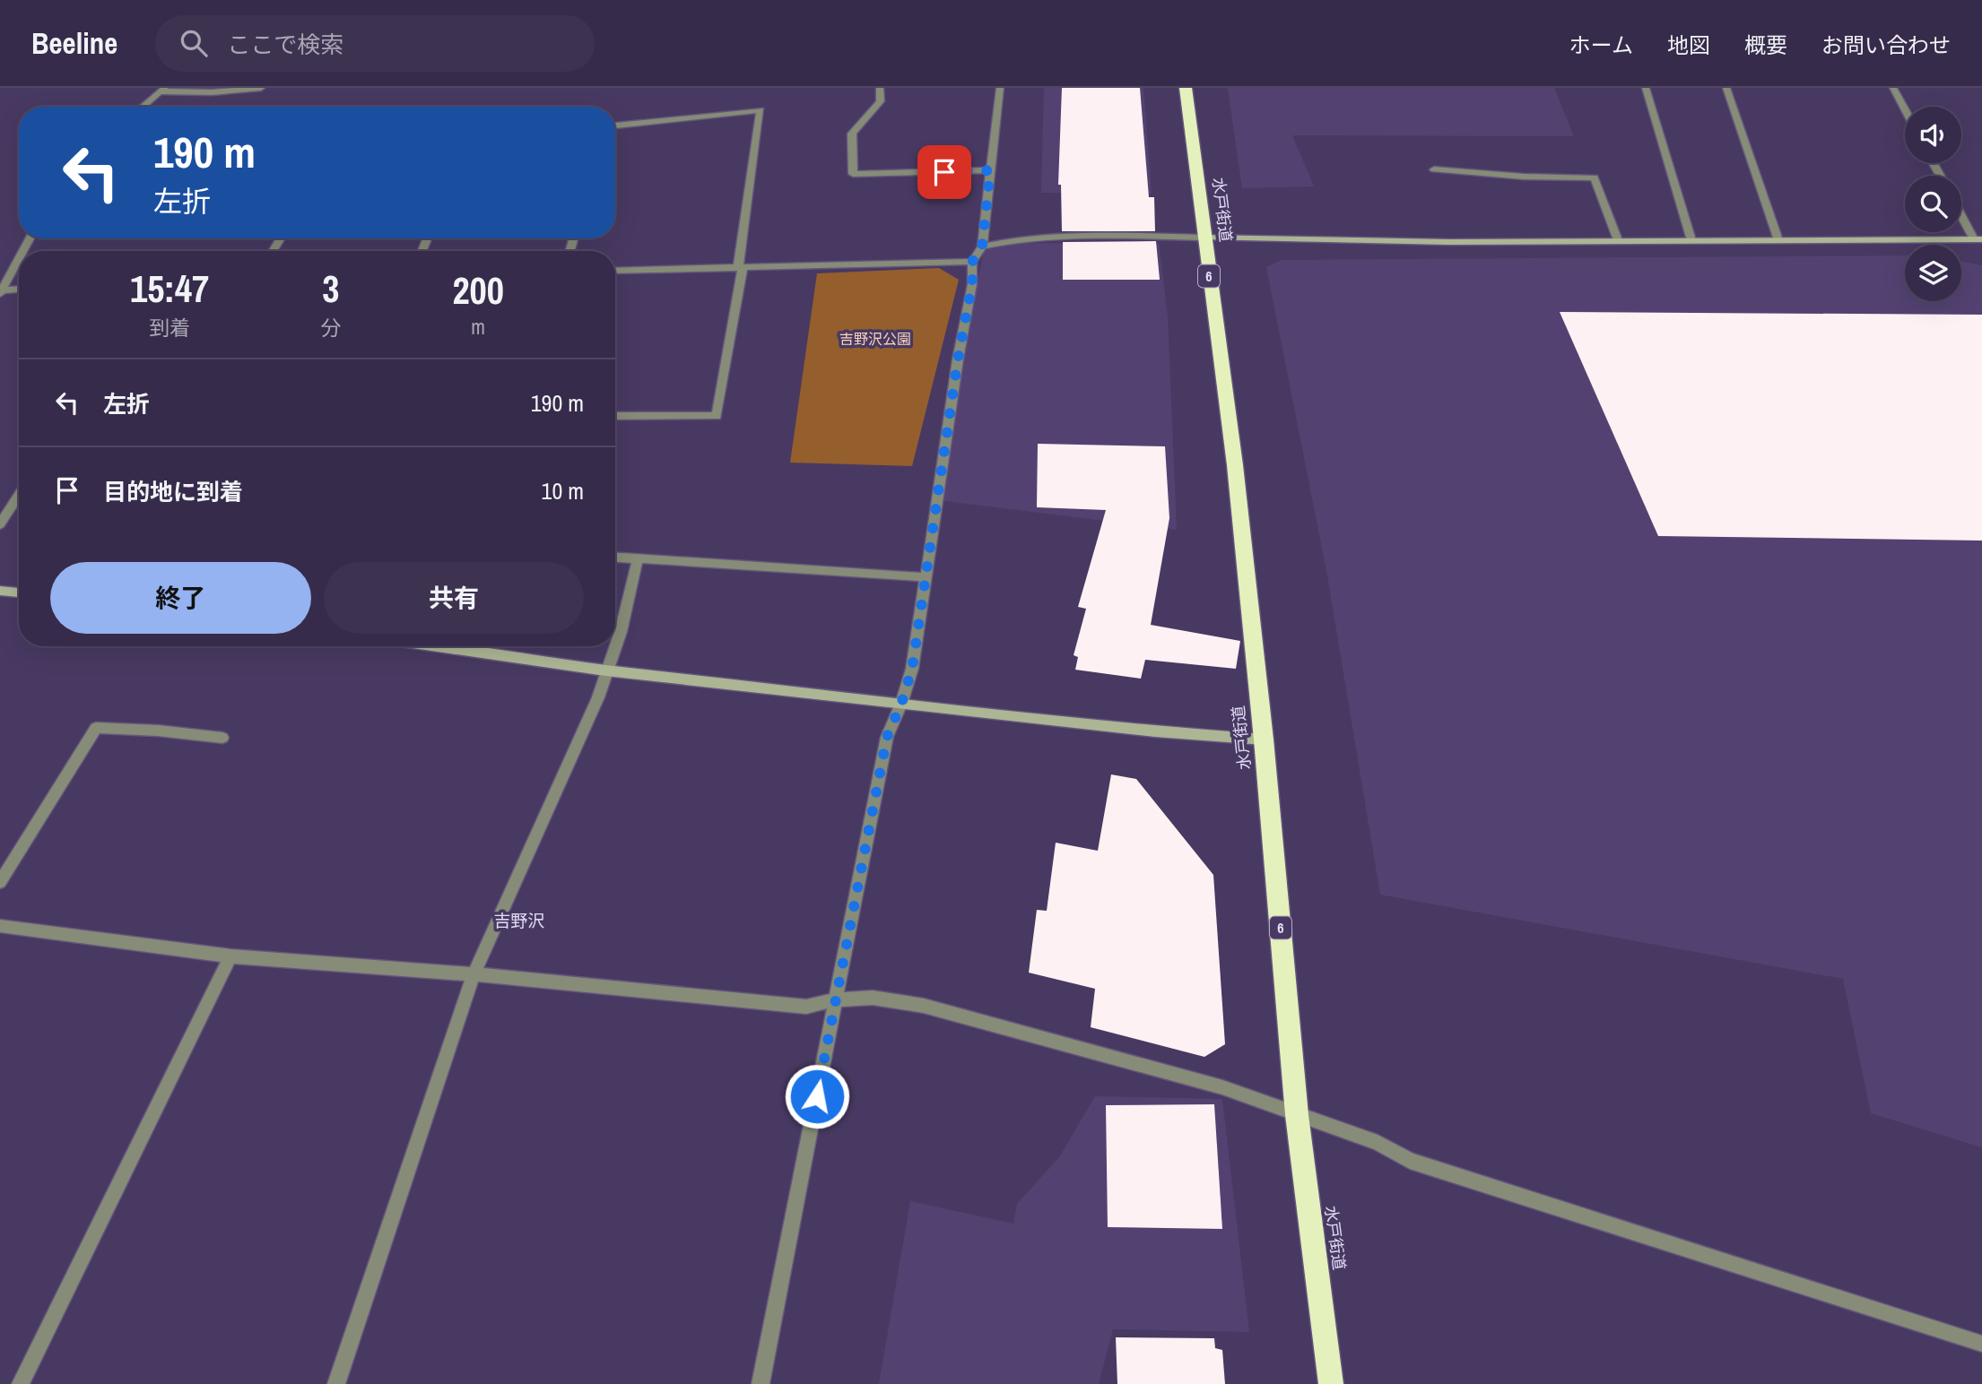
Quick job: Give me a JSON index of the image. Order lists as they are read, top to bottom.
{
  "streets": {
    "highway": ["水戸街道", "6"]
  },
  "districts": ["吉野沢"],
  "parks": ["吉野沢公園"],
  "page": {
    "header": "Beeline",
    "search": "ここで検索",
    "nav": [
      "ホーム",
      "地図",
      "概要",
      "お問い合わせ"
    ],
    "turn": ["190 m", "左折"],
    "eta": [
      "15:47",
      "到着",
      "3",
      "分",
      "200",
      "m"
    ],
    "list": [
      {
        "name": "左折",
        "value": "190 m"
      },
      {
        "name": "目的地に到着",
        "value": "10 m"
      }
    ],
    "buttons": ["終了", "共有"]
  }
}
